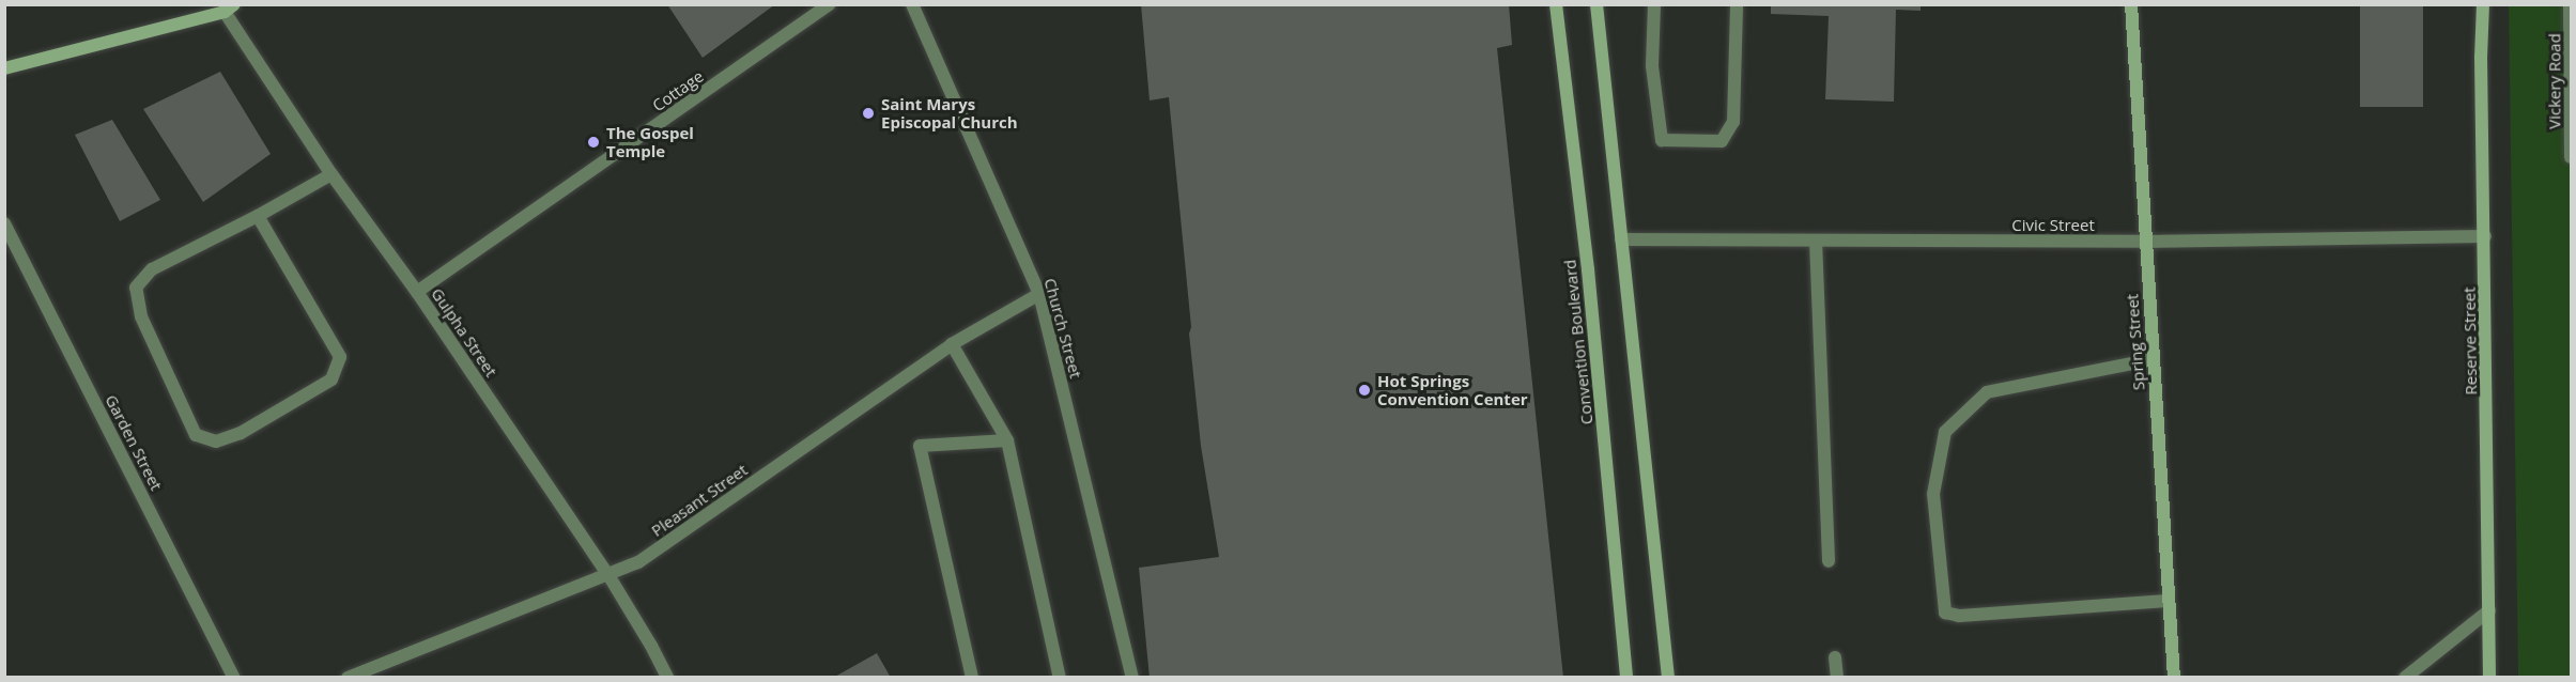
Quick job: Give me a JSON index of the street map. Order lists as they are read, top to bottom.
{
  "streets": {
    "street": [
      "Vickery Road",
      "Cottage",
      "Civic Street",
      "Church Street",
      "Gulpha Street",
      "Reserve Street",
      "Convention Boulevard",
      "Spring Street",
      "Garden Street",
      "Pleasant Street"
    ]
  },
  "crossings": [
    ["Cottage", "Gulpha Street"],
    ["Civic Street", "Reserve Street"],
    ["Civic Street", "Spring Street"],
    ["Church Street", "Pleasant Street"],
    ["Gulpha Street", "Pleasant Street"]
  ],
  "places": ["Saint Marys Episcopal Church", "The Gospel Temple", "Hot Springs Convention Center"]
}
